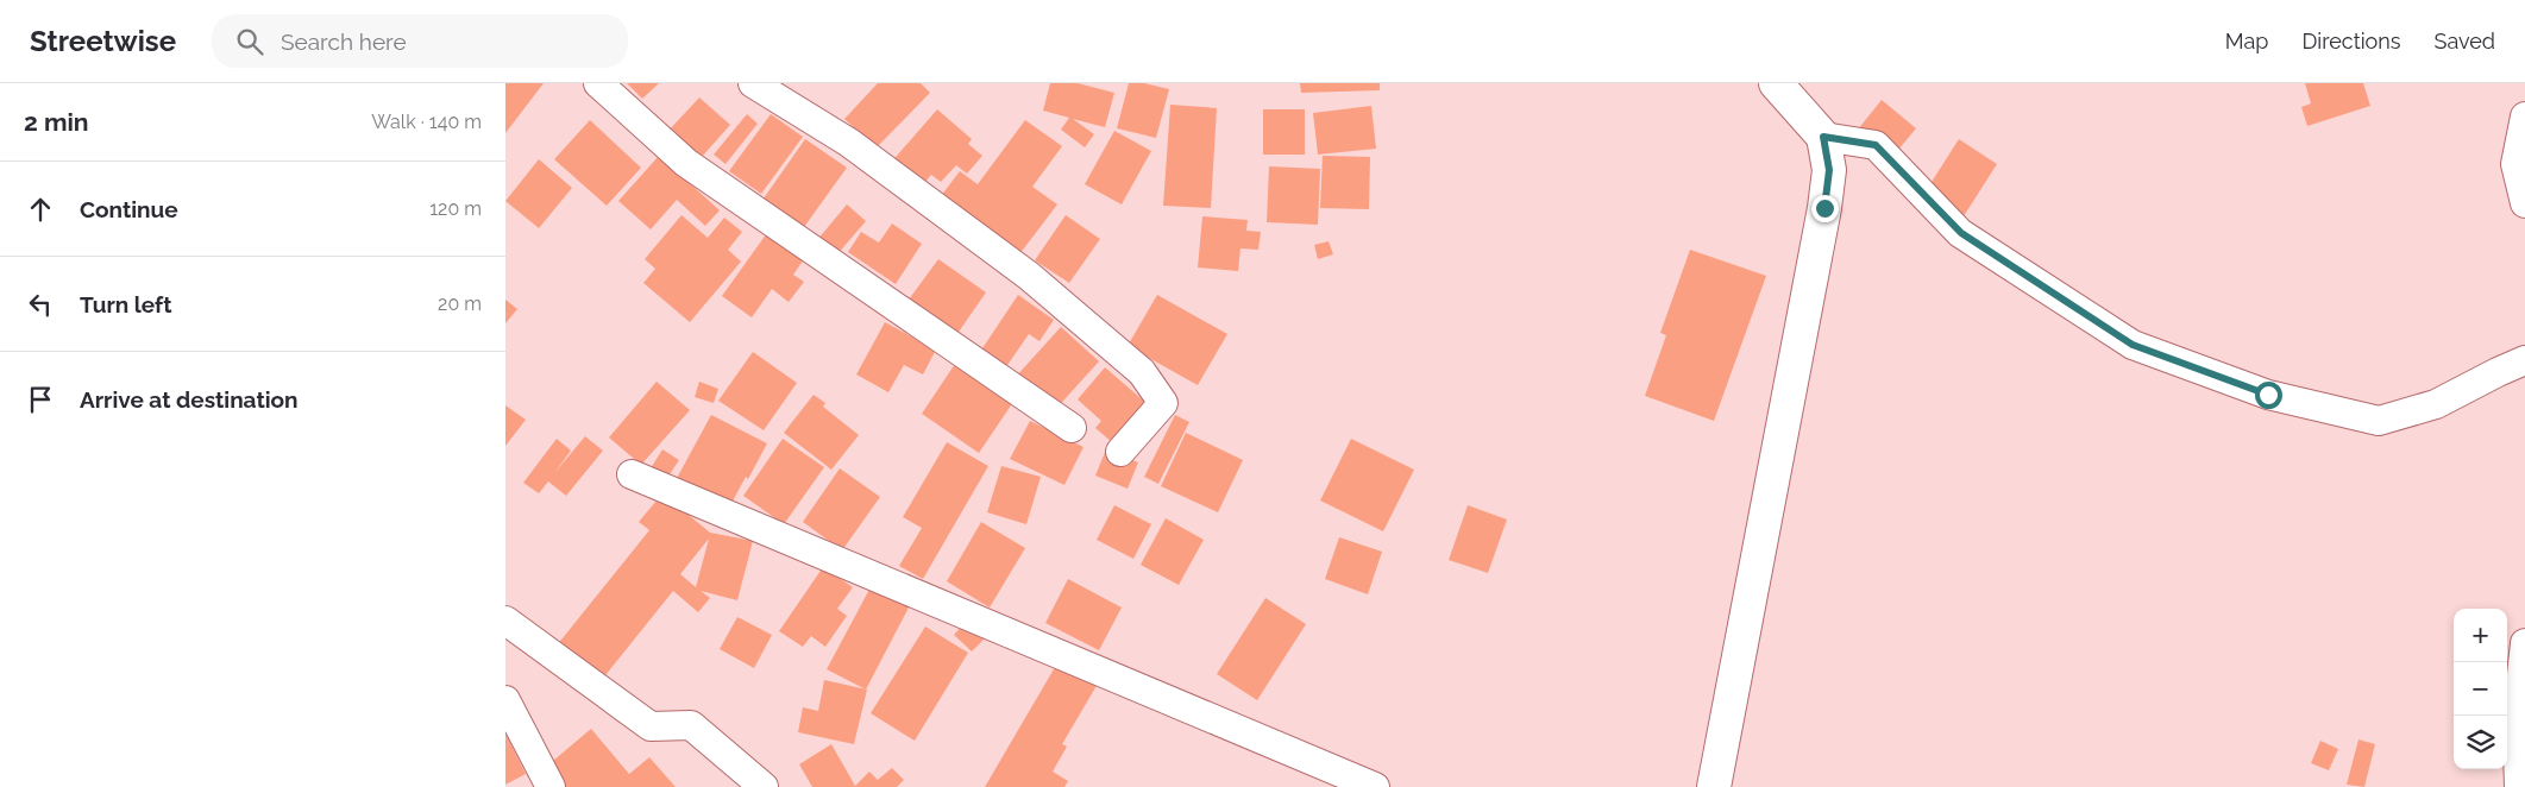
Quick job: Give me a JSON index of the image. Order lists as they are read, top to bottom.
{
  "page": {
    "header": "Streetwise",
    "search": "Search here",
    "nav": ["Map", "Directions", "Saved"],
    "heading": ["2 min", "Walk · 140 m"],
    "list": [
      ["Continue", "120 m"],
      ["Turn left", "20 m"],
      "Arrive at destination"
    ],
    "map_buttons": ["+", "−"]
  }
}
